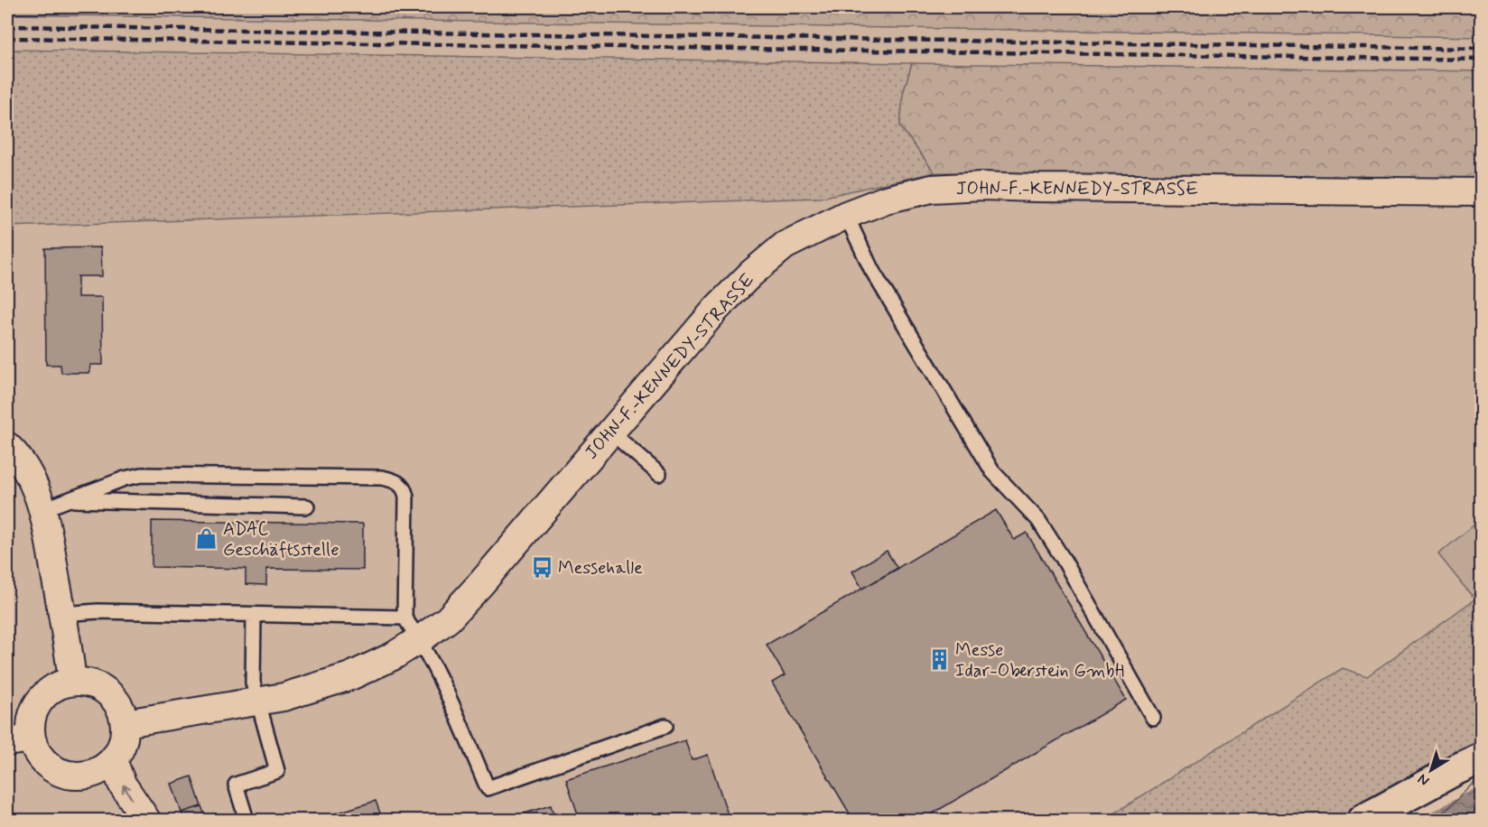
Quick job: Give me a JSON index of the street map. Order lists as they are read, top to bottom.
{
  "streets": {
    "street": ["JOHN-F.-KENNEDY-STRASSE"]
  },
  "places": {
    "shop": ["ADAC Geschäftsstelle"],
    "bus stop": ["Messehalle"],
    "building": ["Messe Idar-Oberstein GmbH"]
  },
  "north": "bottom left"
}
